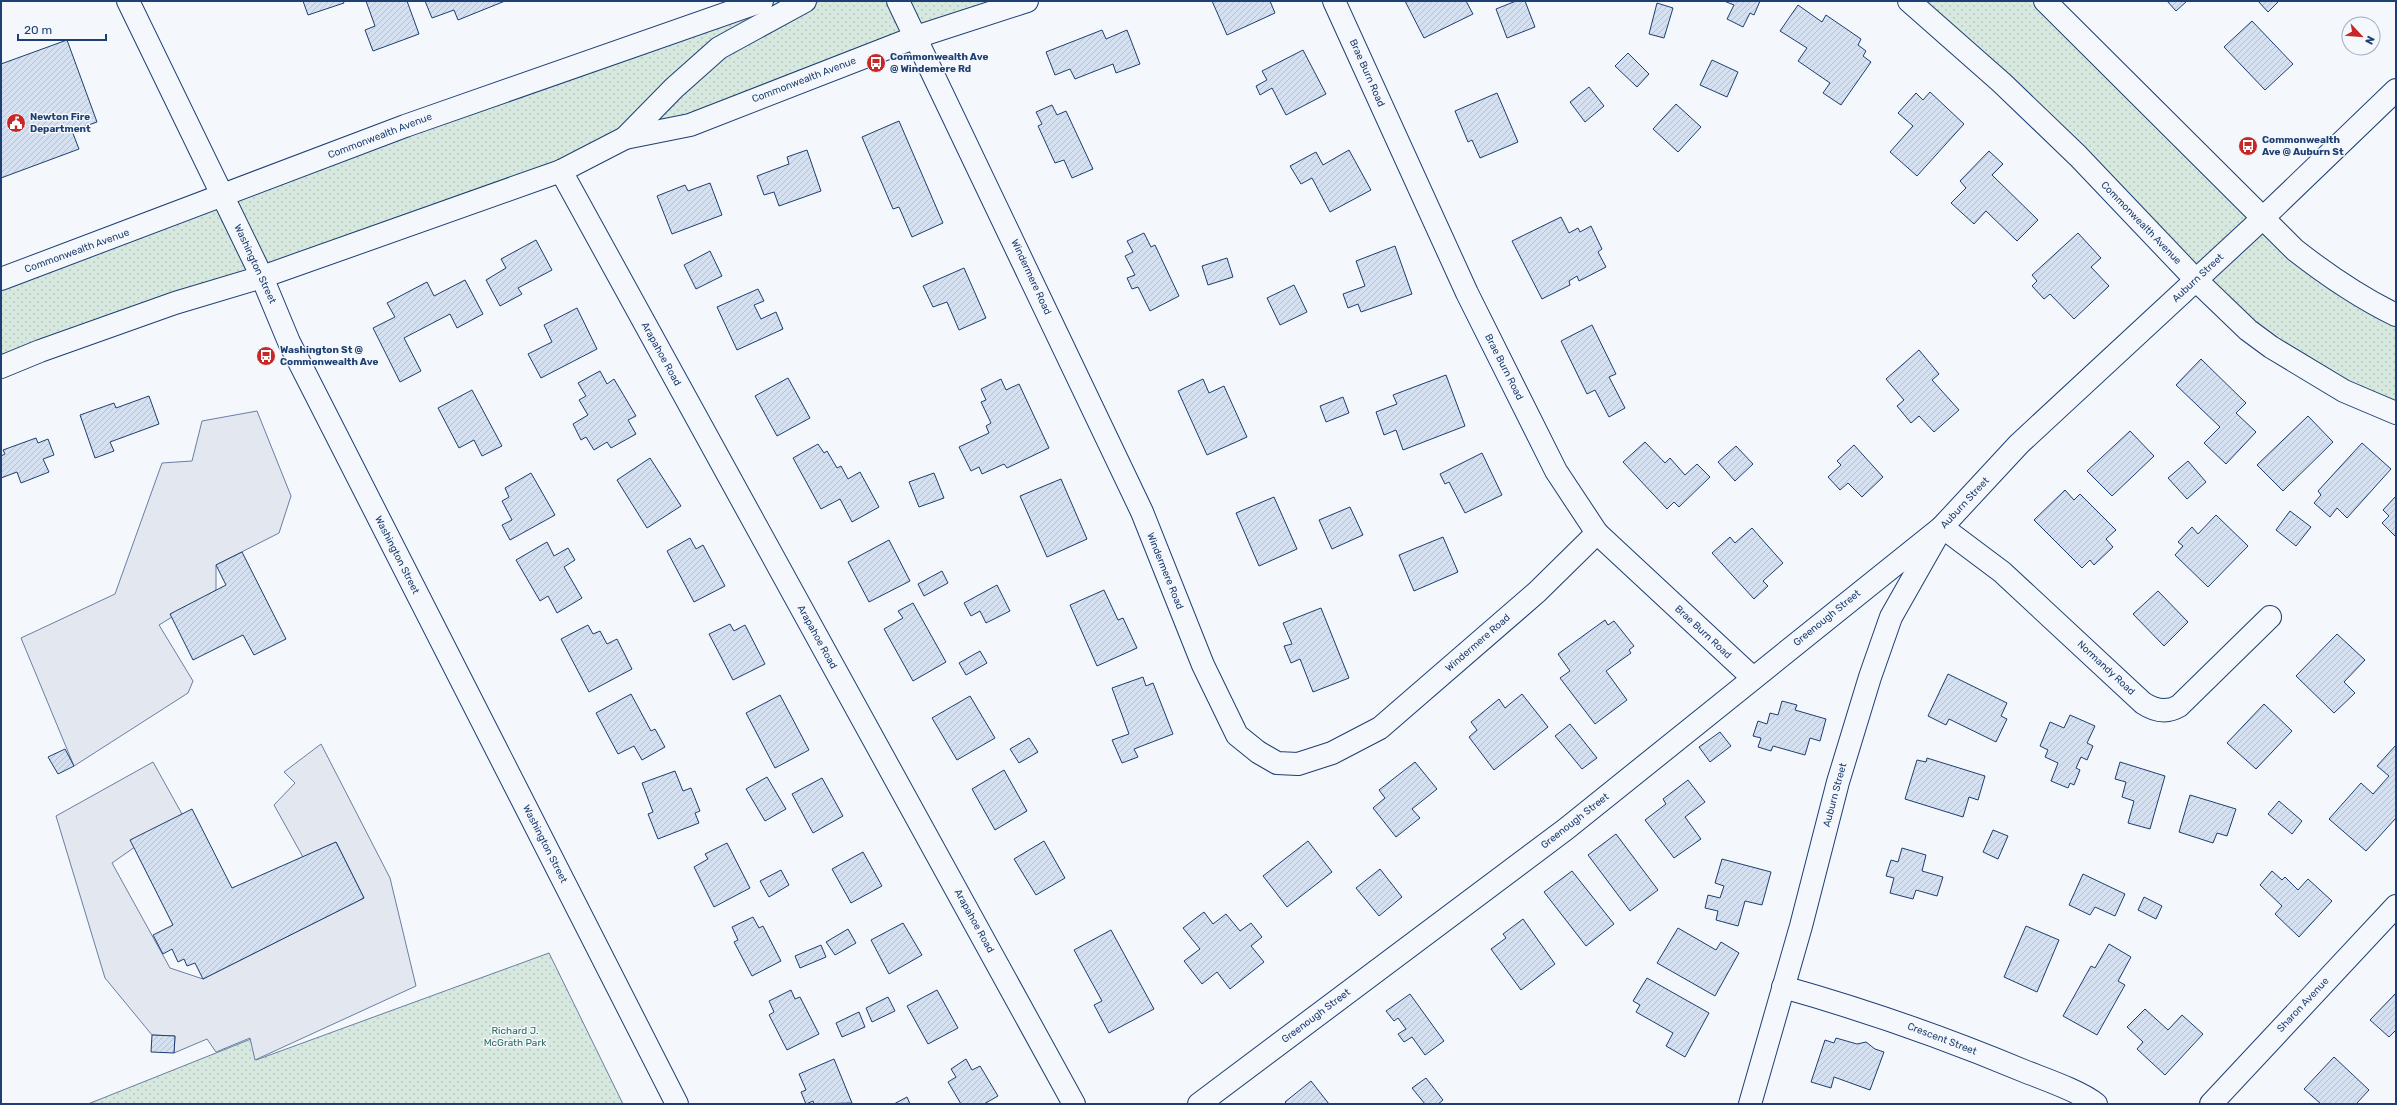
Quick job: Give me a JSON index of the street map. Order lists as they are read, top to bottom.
{
  "streets": {
    "street": [
      "Brae Burn Road",
      "Commonwealth Avenue",
      "Washington Street",
      "Windermere Road",
      "Auburn Street",
      "Arapahoe Road",
      "Greenough Street",
      "Normandy Road",
      "Sharon Avenue",
      "Crescent Street"
    ]
  },
  "crossings": [
    ["Brae Burn Road", "Windermere Road"],
    ["Brae Burn Road", "Greenough Street"],
    ["Commonwealth Avenue", "Washington Street"],
    ["Commonwealth Avenue", "Windermere Road"],
    ["Commonwealth Avenue", "Auburn Street"],
    ["Commonwealth Avenue", "Arapahoe Road"],
    ["Auburn Street", "Greenough Street"],
    ["Auburn Street", "Normandy Road"],
    ["Auburn Street", "Crescent Street"],
    ["Greenough Street", "Normandy Road"]
  ],
  "parks": ["Richard J. McGrath Park"],
  "places": {
    "bus stop": ["Commonwealth Ave @ Windemere Rd", "Commonwealth Ave @ Auburn St", "Washington St @ Commonwealth Ave"],
    "public building": ["Newton Fire Department"]
  },
  "scale_bar": "20 m",
  "north": "bottom right"
}
